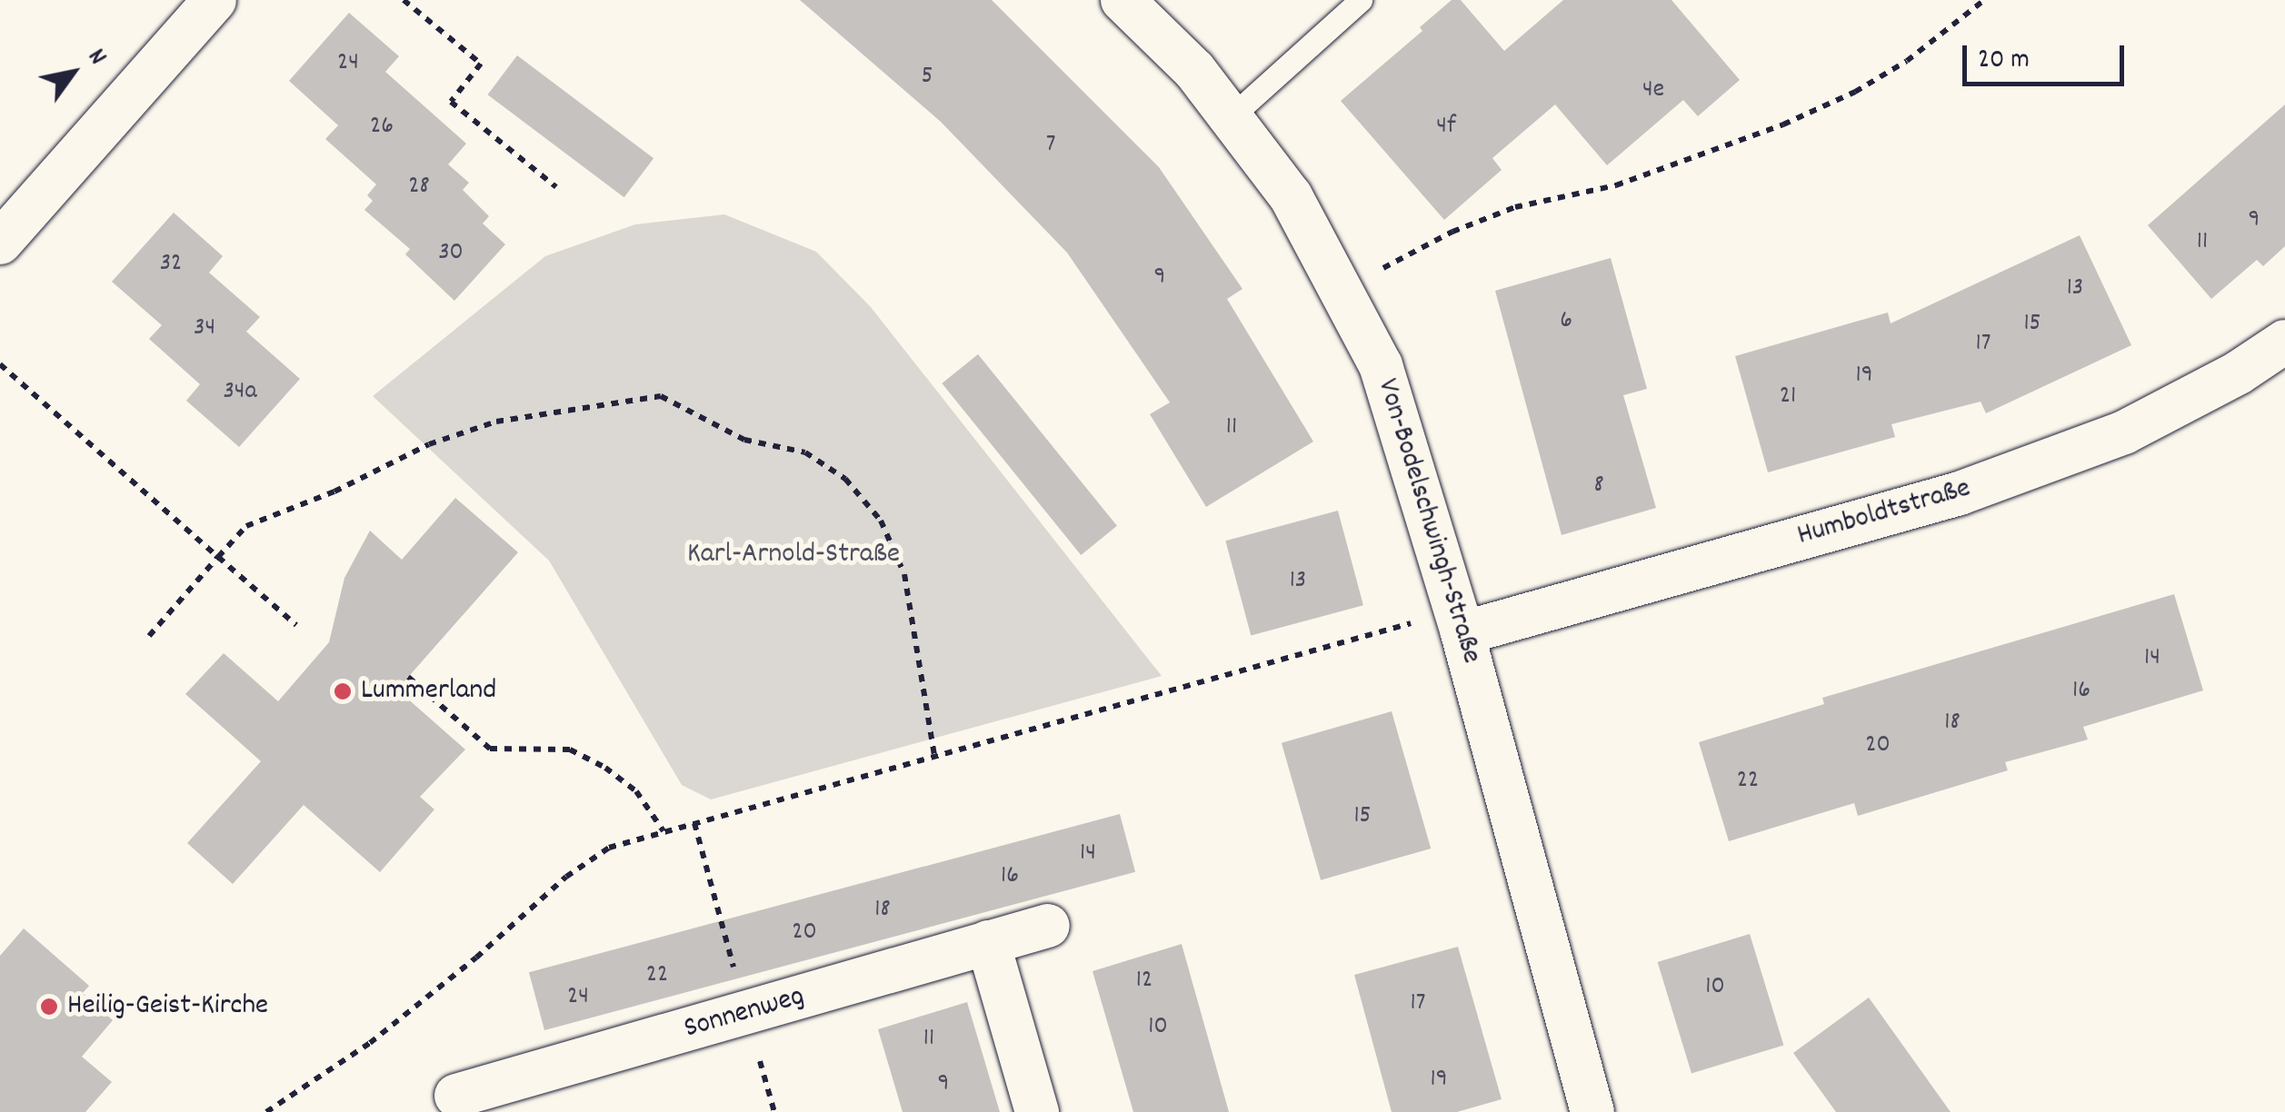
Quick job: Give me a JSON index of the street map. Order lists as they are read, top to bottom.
{
  "streets": {
    "street": ["Humboldtstraße", "Von-Bodelschwingh-Straße", "Sonnenweg"]
  },
  "crossings": [
    ["Humboldtstraße", "Von-Bodelschwingh-Straße"]
  ],
  "parks": ["Karl-Arnold-Straße"],
  "places": ["Lummerland", "Heilig-Geist-Kirche"],
  "house_numbers": [
    "24",
    "5",
    "4e",
    "26",
    "4f",
    "7",
    "28",
    "9",
    "11",
    "30",
    "32",
    "9",
    "13",
    "6",
    "15",
    "34",
    "17",
    "19",
    "34a",
    "21",
    "11",
    "8",
    "13",
    "14",
    "16",
    "18",
    "20",
    "22",
    "15",
    "14",
    "16",
    "18",
    "20",
    "22",
    "12",
    "10",
    "24",
    "17",
    "10",
    "11",
    "19",
    "9"
  ],
  "scale_bar": "20 m",
  "north": "top right"
}
